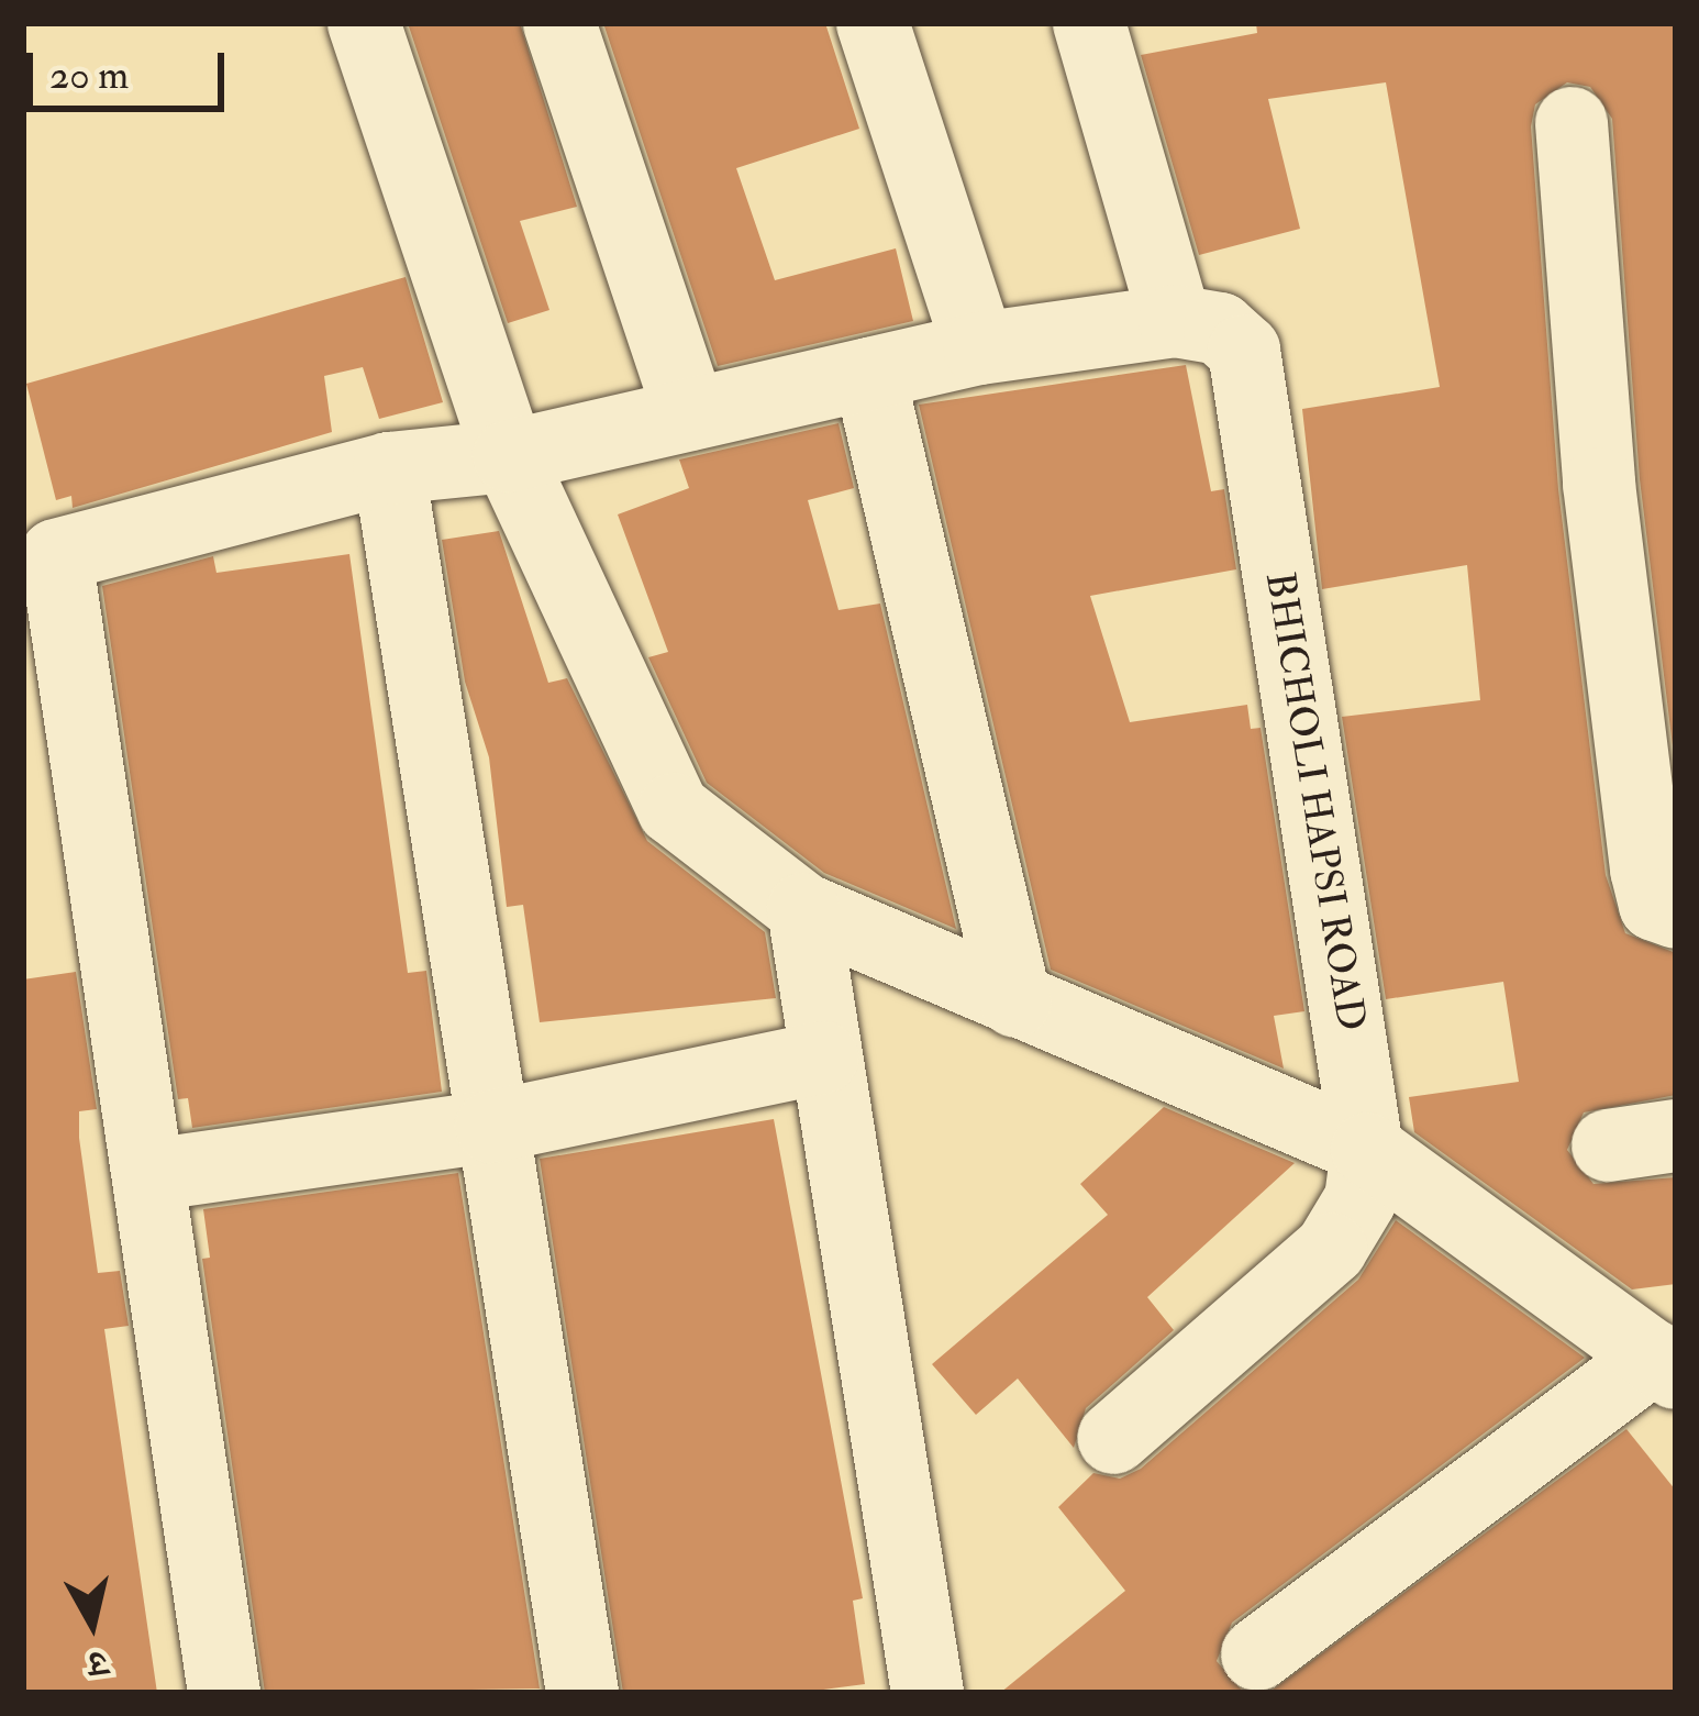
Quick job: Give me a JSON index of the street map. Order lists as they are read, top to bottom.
{
  "streets": {
    "street": ["BHICHOLI HAPSI ROAD"]
  },
  "scale_bar": "20 m",
  "north": "bottom"
}
